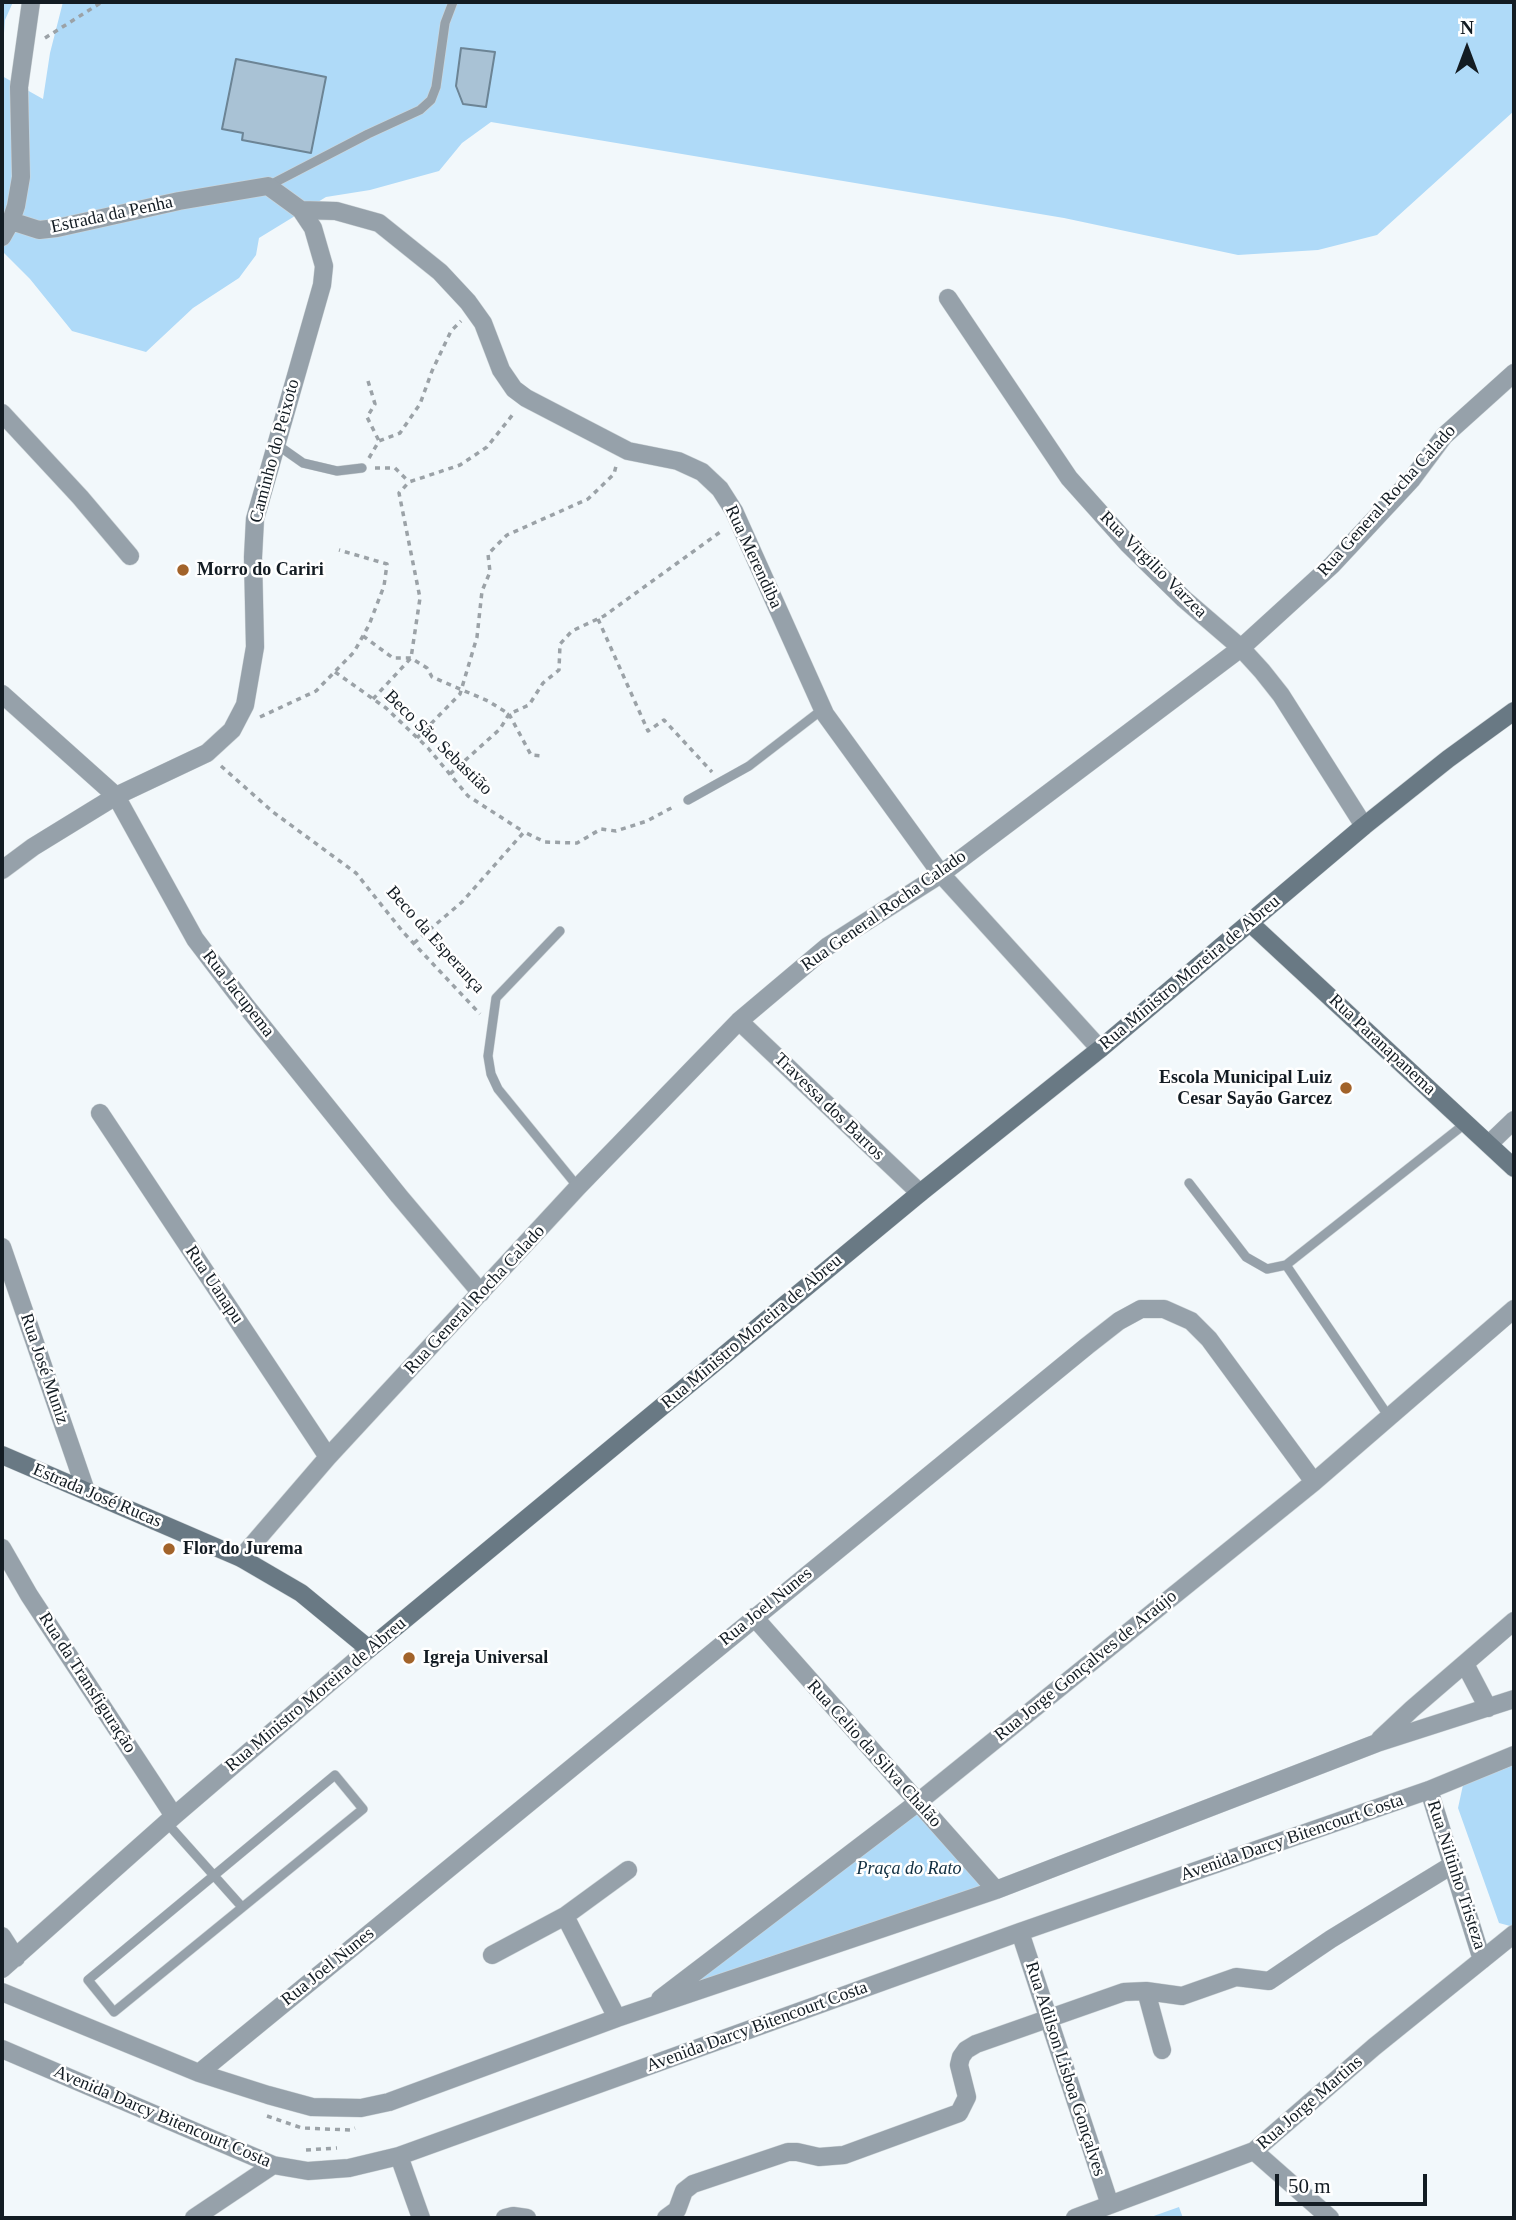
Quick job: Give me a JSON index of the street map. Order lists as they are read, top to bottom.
{
  "streets": {
    "street": [
      "Estrada da Penha",
      "Caminho do Peixoto",
      "Rua General Rocha Calado",
      "Rua Merendiba",
      "Rua Virgilio Varzea",
      "Rua Ministro Moreira de Abreu",
      "Rua Jacupema",
      "Rua Paranapanema",
      "Travessa dos Barros",
      "Rua Uanapu",
      "Rua José Muniz",
      "Estrada José Rucas",
      "Rua Joel Nunes",
      "Rua Jorge Gonçalves de Araújo",
      "Rua da Transfiguração",
      "Rua Celio da Silva Chalão",
      "Avenida Darcy Bitencourt Costa",
      "Rua Niltinho Tristeza",
      "Rua Adilson Lisboa Gonçalves",
      "Rua Jorge Martins"
    ],
    "path": ["Beco São Sebastião", "Beco da Esperança"]
  },
  "crossings": [
    ["Estrada da Penha", "Caminho do Peixoto"],
    ["Caminho do Peixoto", "Rua Merendiba"],
    ["Caminho do Peixoto", "Beco da Esperança"],
    ["Caminho do Peixoto", "Rua Jacupema"],
    ["Rua General Rocha Calado", "Rua Merendiba"],
    ["Rua General Rocha Calado", "Rua Virgilio Varzea"],
    ["Rua General Rocha Calado", "Rua Jacupema"],
    ["Rua General Rocha Calado", "Travessa dos Barros"],
    ["Rua General Rocha Calado", "Rua Uanapu"],
    ["Rua General Rocha Calado", "Estrada José Rucas"],
    ["Rua Merendiba", "Rua Ministro Moreira de Abreu"],
    ["Rua Virgilio Varzea", "Rua Ministro Moreira de Abreu"],
    ["Rua Ministro Moreira de Abreu", "Rua Paranapanema"],
    ["Rua Ministro Moreira de Abreu", "Travessa dos Barros"],
    ["Rua Ministro Moreira de Abreu", "Estrada José Rucas"],
    ["Rua Ministro Moreira de Abreu", "Rua da Transfiguração"],
    ["Rua José Muniz", "Estrada José Rucas"],
    ["Rua Joel Nunes", "Rua Jorge Gonçalves de Araújo"],
    ["Rua Joel Nunes", "Rua Celio da Silva Chalão"],
    ["Rua Jorge Gonçalves de Araújo", "Rua Celio da Silva Chalão"],
    ["Avenida Darcy Bitencourt Costa", "Rua Niltinho Tristeza"],
    ["Avenida Darcy Bitencourt Costa", "Rua Adilson Lisboa Gonçalves"],
    ["Rua Niltinho Tristeza", "Rua Jorge Martins"],
    ["Rua Adilson Lisboa Gonçalves", "Rua Jorge Martins"]
  ],
  "parks": ["Praça do Rato"],
  "places": [
    "Morro do Cariri",
    "Escola Municipal Luiz Cesar Sayão Garcez",
    "Flor do Jurema",
    "Igreja Universal"
  ],
  "scale_bar": "50 m",
  "north": "top"
}
